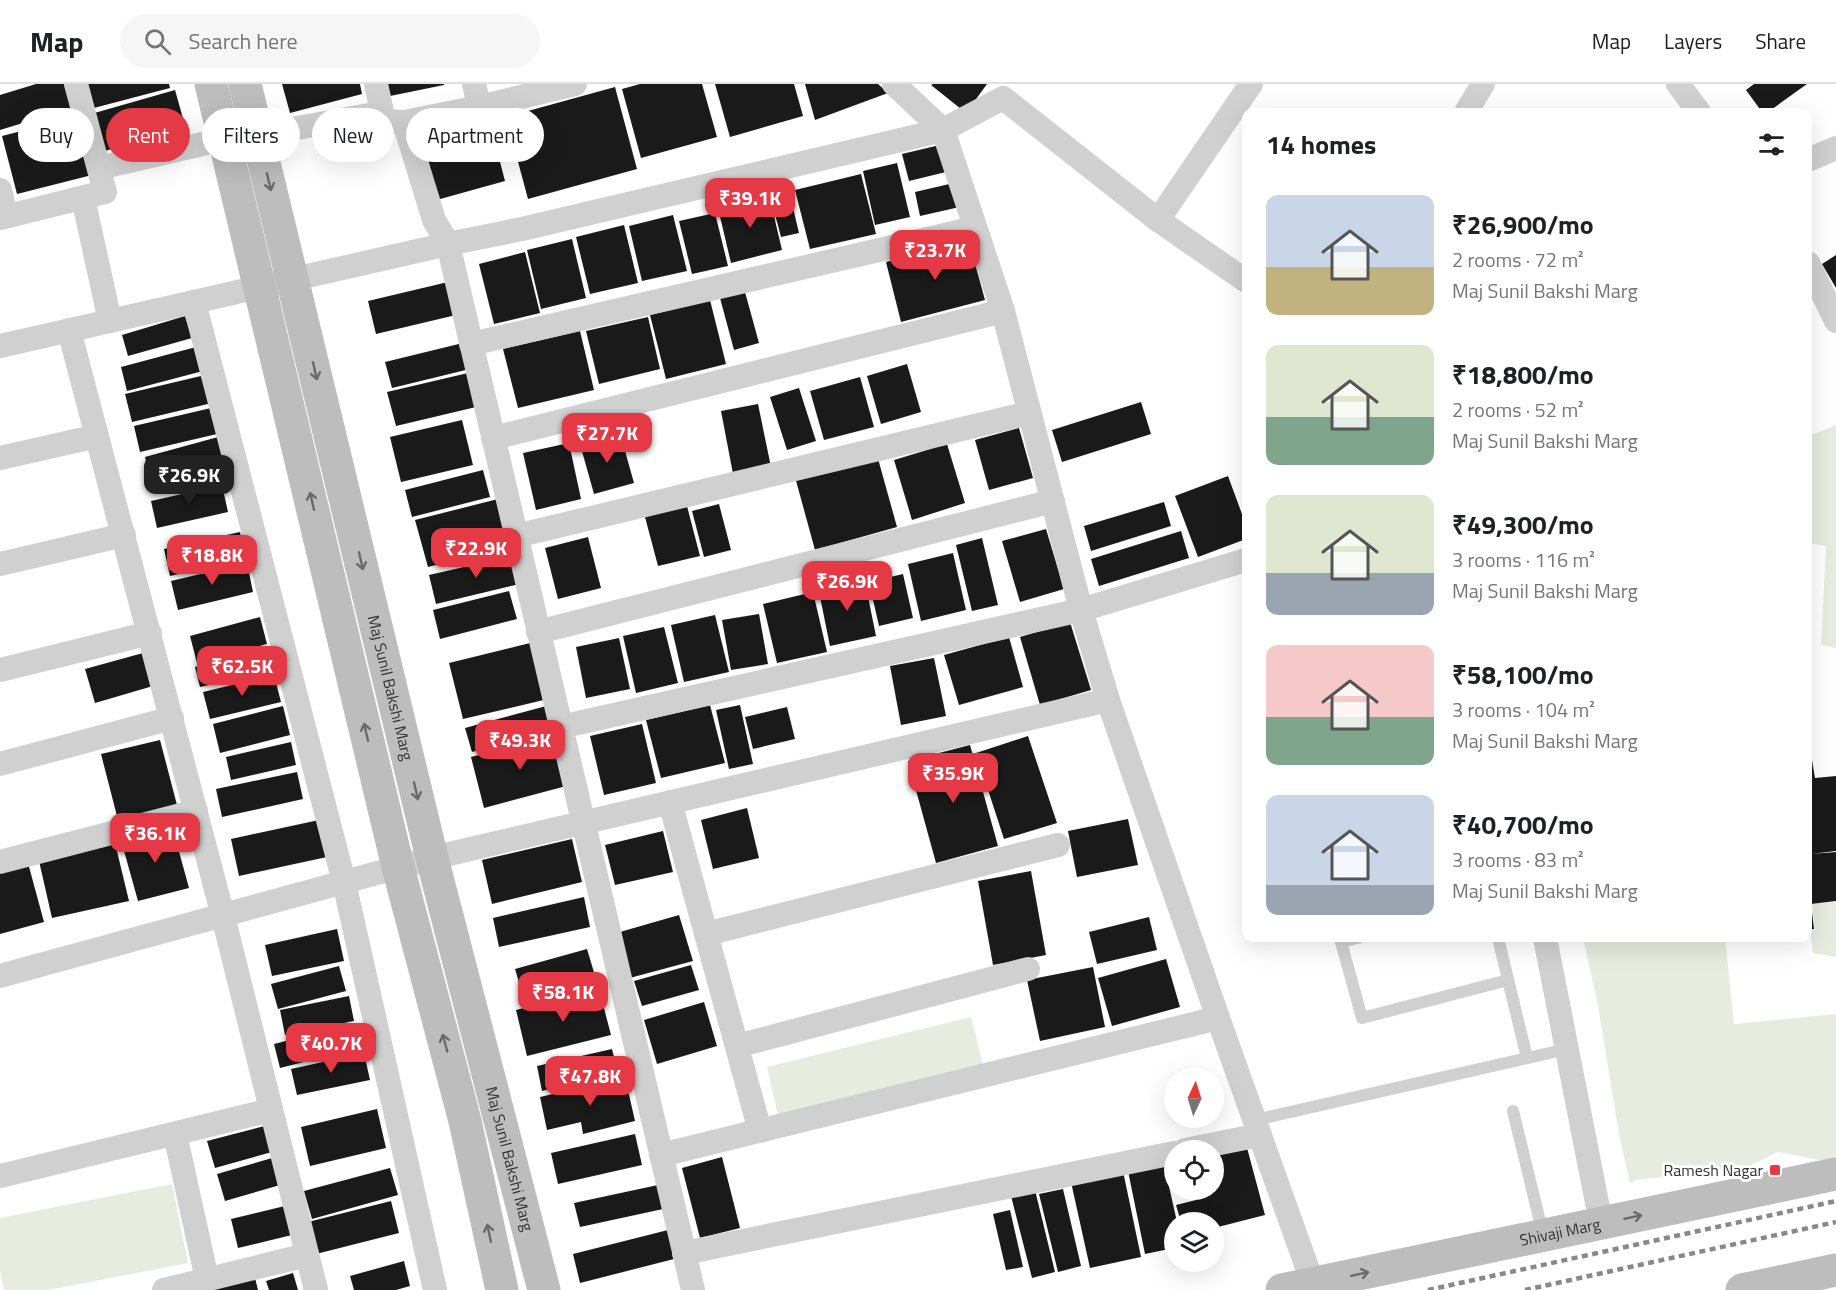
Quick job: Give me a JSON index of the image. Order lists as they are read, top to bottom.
{
  "streets": {
    "street": ["Maj Sunil Bakshi Marg", "Shivaji Marg"]
  },
  "one_way": ["Shivaji Marg"],
  "places": {
    "transit": ["Ramesh Nagar"]
  },
  "north": "top",
  "page": {
    "header": "Map",
    "search": "Search here",
    "nav": ["Map", "Layers", "Share"],
    "chip": [
      "Buy",
      "Rent",
      "Filters",
      "New",
      "Apartment"
    ],
    "heading": "14 homes",
    "price": [
      "₹39.1K",
      "₹23.7K",
      "₹27.7K",
      "₹26.9K",
      "₹22.9K",
      "₹18.8K",
      "₹26.9K",
      "₹62.5K",
      "₹49.3K",
      "₹35.9K",
      "₹36.1K",
      "₹58.1K",
      "₹40.7K",
      "₹47.8K"
    ],
    "list": [
      {
        "name": "₹26,900/mo",
        "note": "2 rooms · 72 m² · Maj Sunil Bakshi Marg"
      },
      {
        "name": "₹18,800/mo",
        "note": "2 rooms · 52 m² · Maj Sunil Bakshi Marg"
      },
      {
        "name": "₹49,300/mo",
        "note": "3 rooms · 116 m² · Maj Sunil Bakshi Marg"
      },
      {
        "name": "₹58,100/mo",
        "note": "3 rooms · 104 m² · Maj Sunil Bakshi Marg"
      },
      {
        "name": "₹40,700/mo",
        "note": "3 rooms · 83 m² · Maj Sunil Bakshi Marg"
      }
    ]
  }
}
